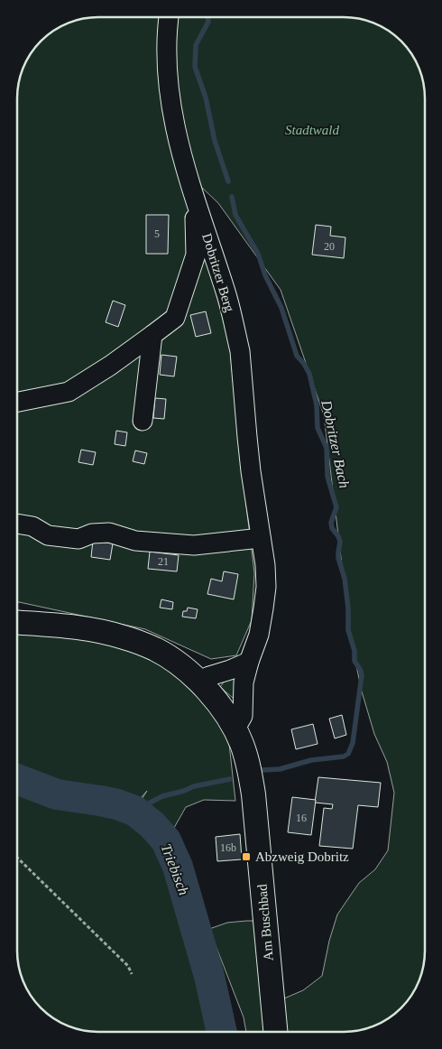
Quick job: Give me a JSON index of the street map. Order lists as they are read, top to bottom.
{
  "streets": {
    "main road": ["Am Buschbad"],
    "street": ["Dobritzer Berg"]
  },
  "crossings": [
    ["Dobritzer Berg", "Am Buschbad"]
  ],
  "water": ["Dobritzer Bach", "Triebisch"],
  "parks": ["Stadtwald"],
  "places": {
    "transit": ["Abzweig Dobritz"]
  },
  "house_numbers": [
    "5",
    "20",
    "21",
    "16",
    "16b"
  ]
}
